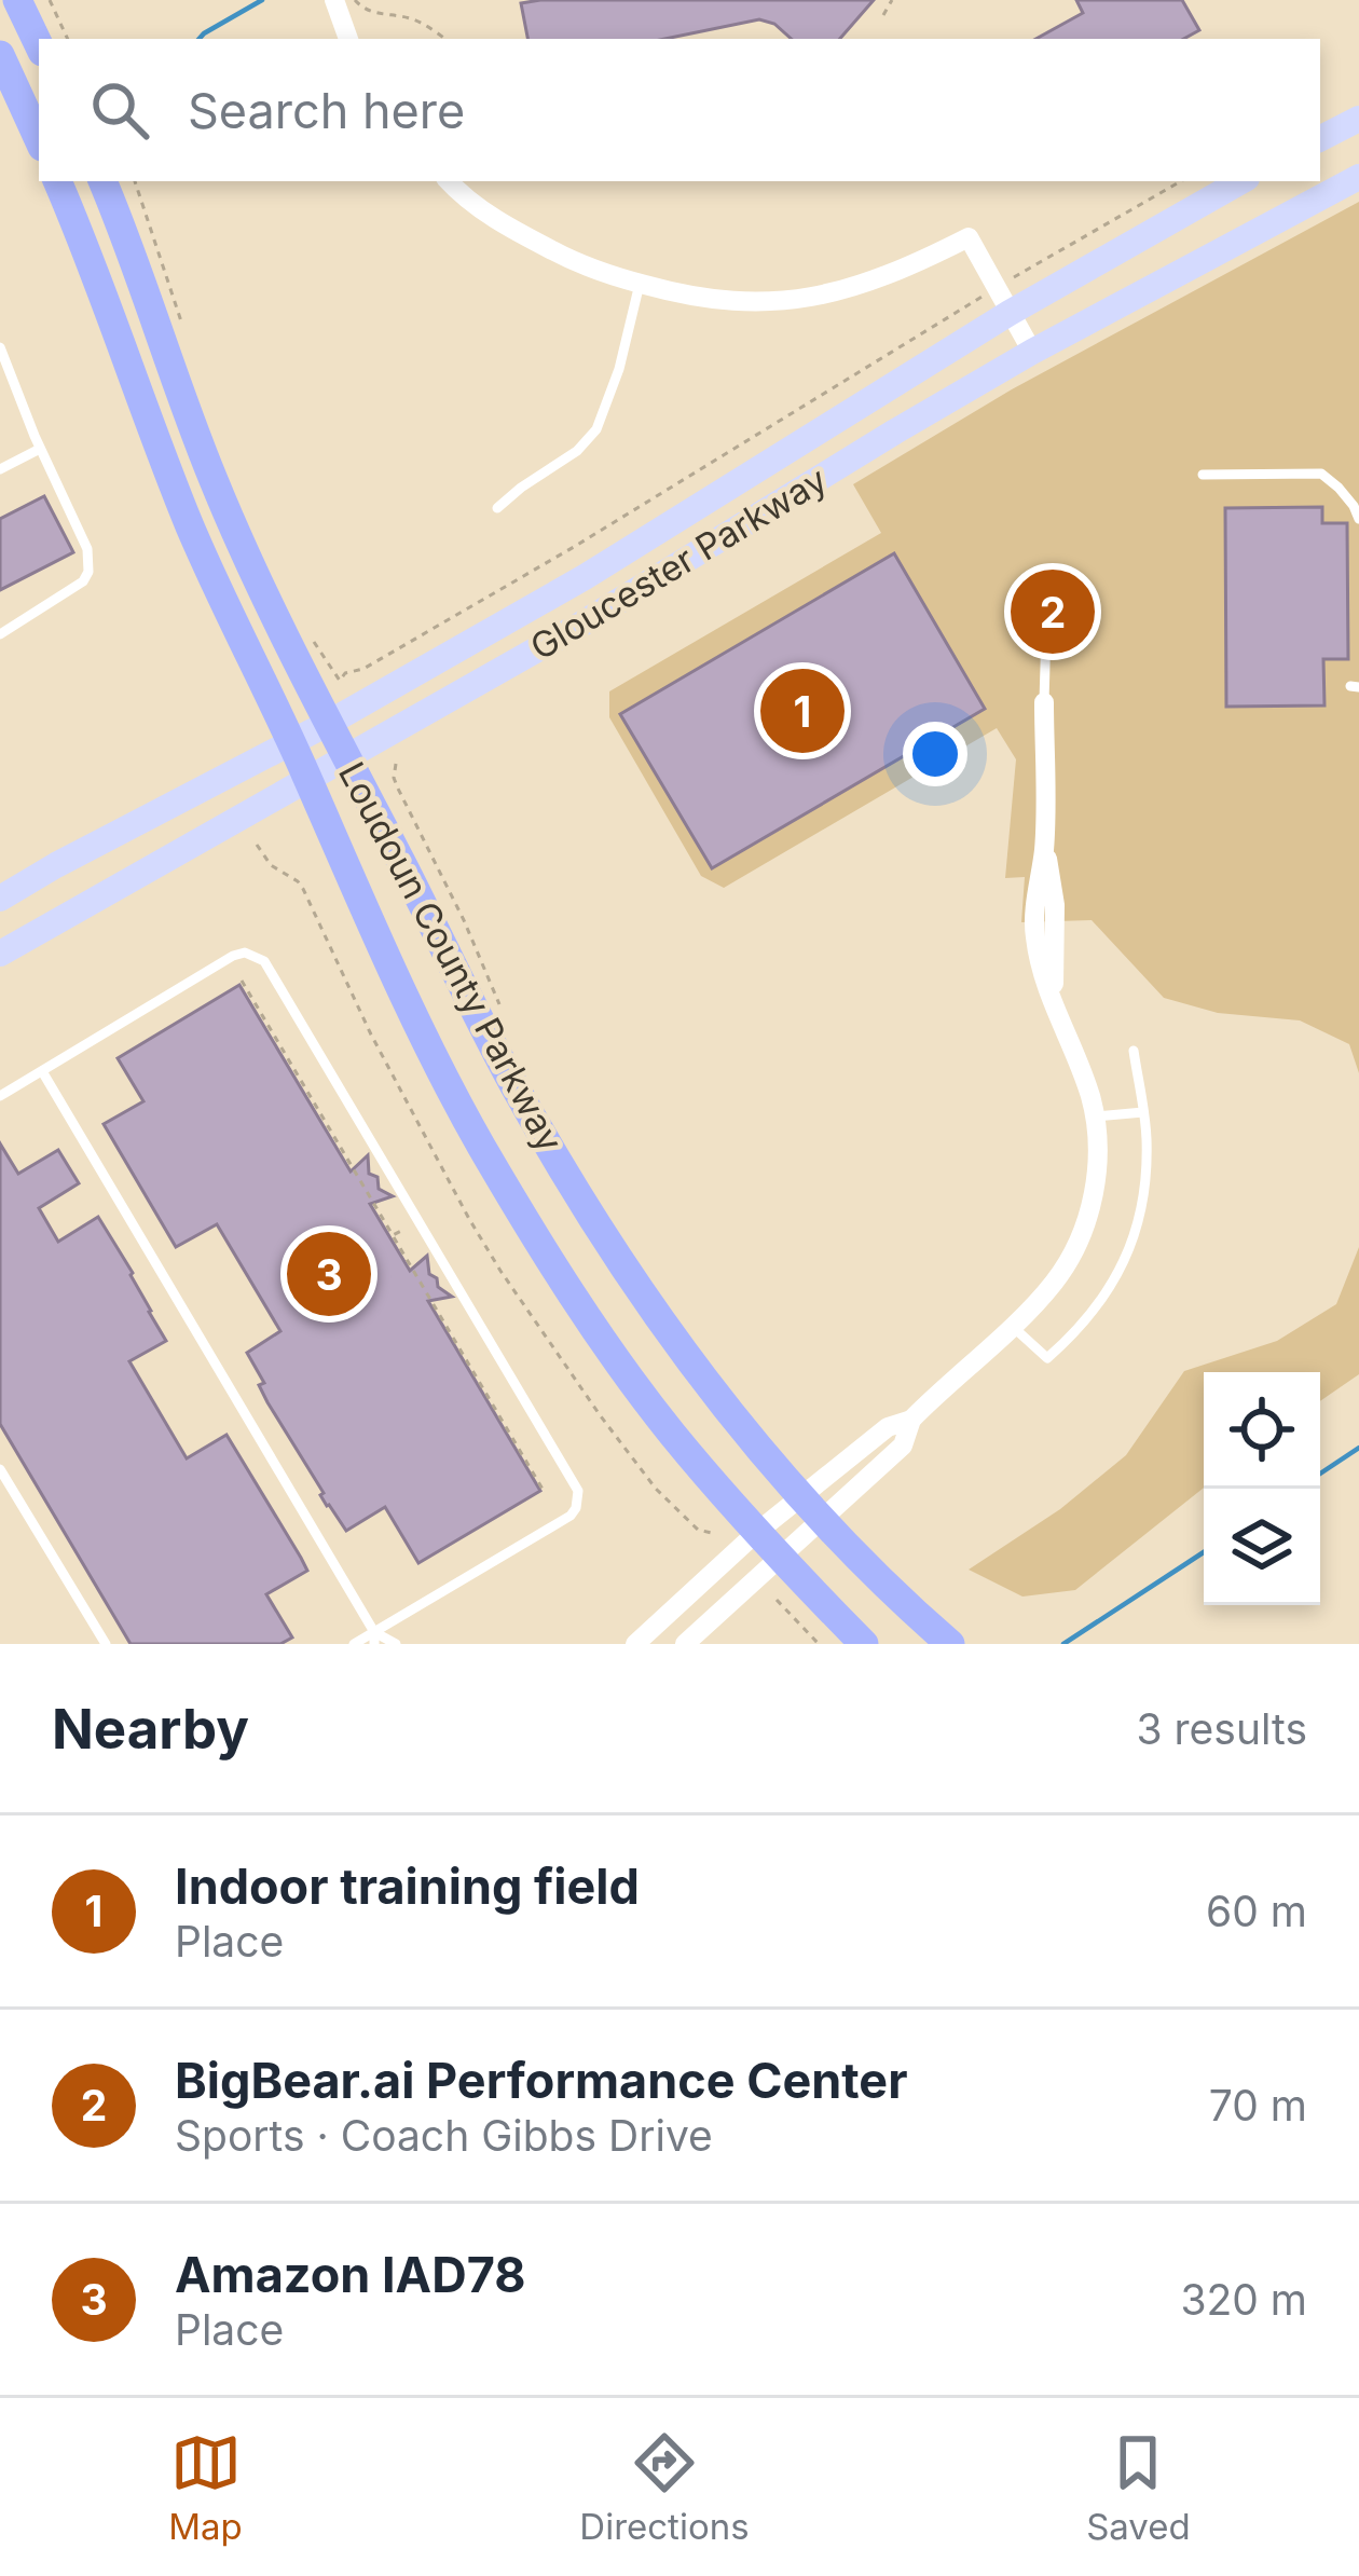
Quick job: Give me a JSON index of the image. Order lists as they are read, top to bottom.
{
  "streets": {
    "main road": ["Gloucester Parkway", "Loudoun County Parkway"]
  },
  "crossings": [
    ["Gloucester Parkway", "Loudoun County Parkway"]
  ],
  "page": {
    "search": "Search here",
    "pins": ["2", "1", "3"],
    "heading": ["Nearby", "3 results"],
    "list": [
      {
        "mark": "1",
        "name": "Indoor training field",
        "note": "Place",
        "value": "60 m"
      },
      {
        "mark": "2",
        "name": "BigBear.ai Performance Center",
        "note": "Sports · Coach Gibbs Drive",
        "value": "70 m"
      },
      {
        "mark": "3",
        "name": "Amazon IAD78",
        "note": "Place",
        "value": "320 m"
      }
    ],
    "nav": ["Map", "Directions", "Saved"]
  }
}
